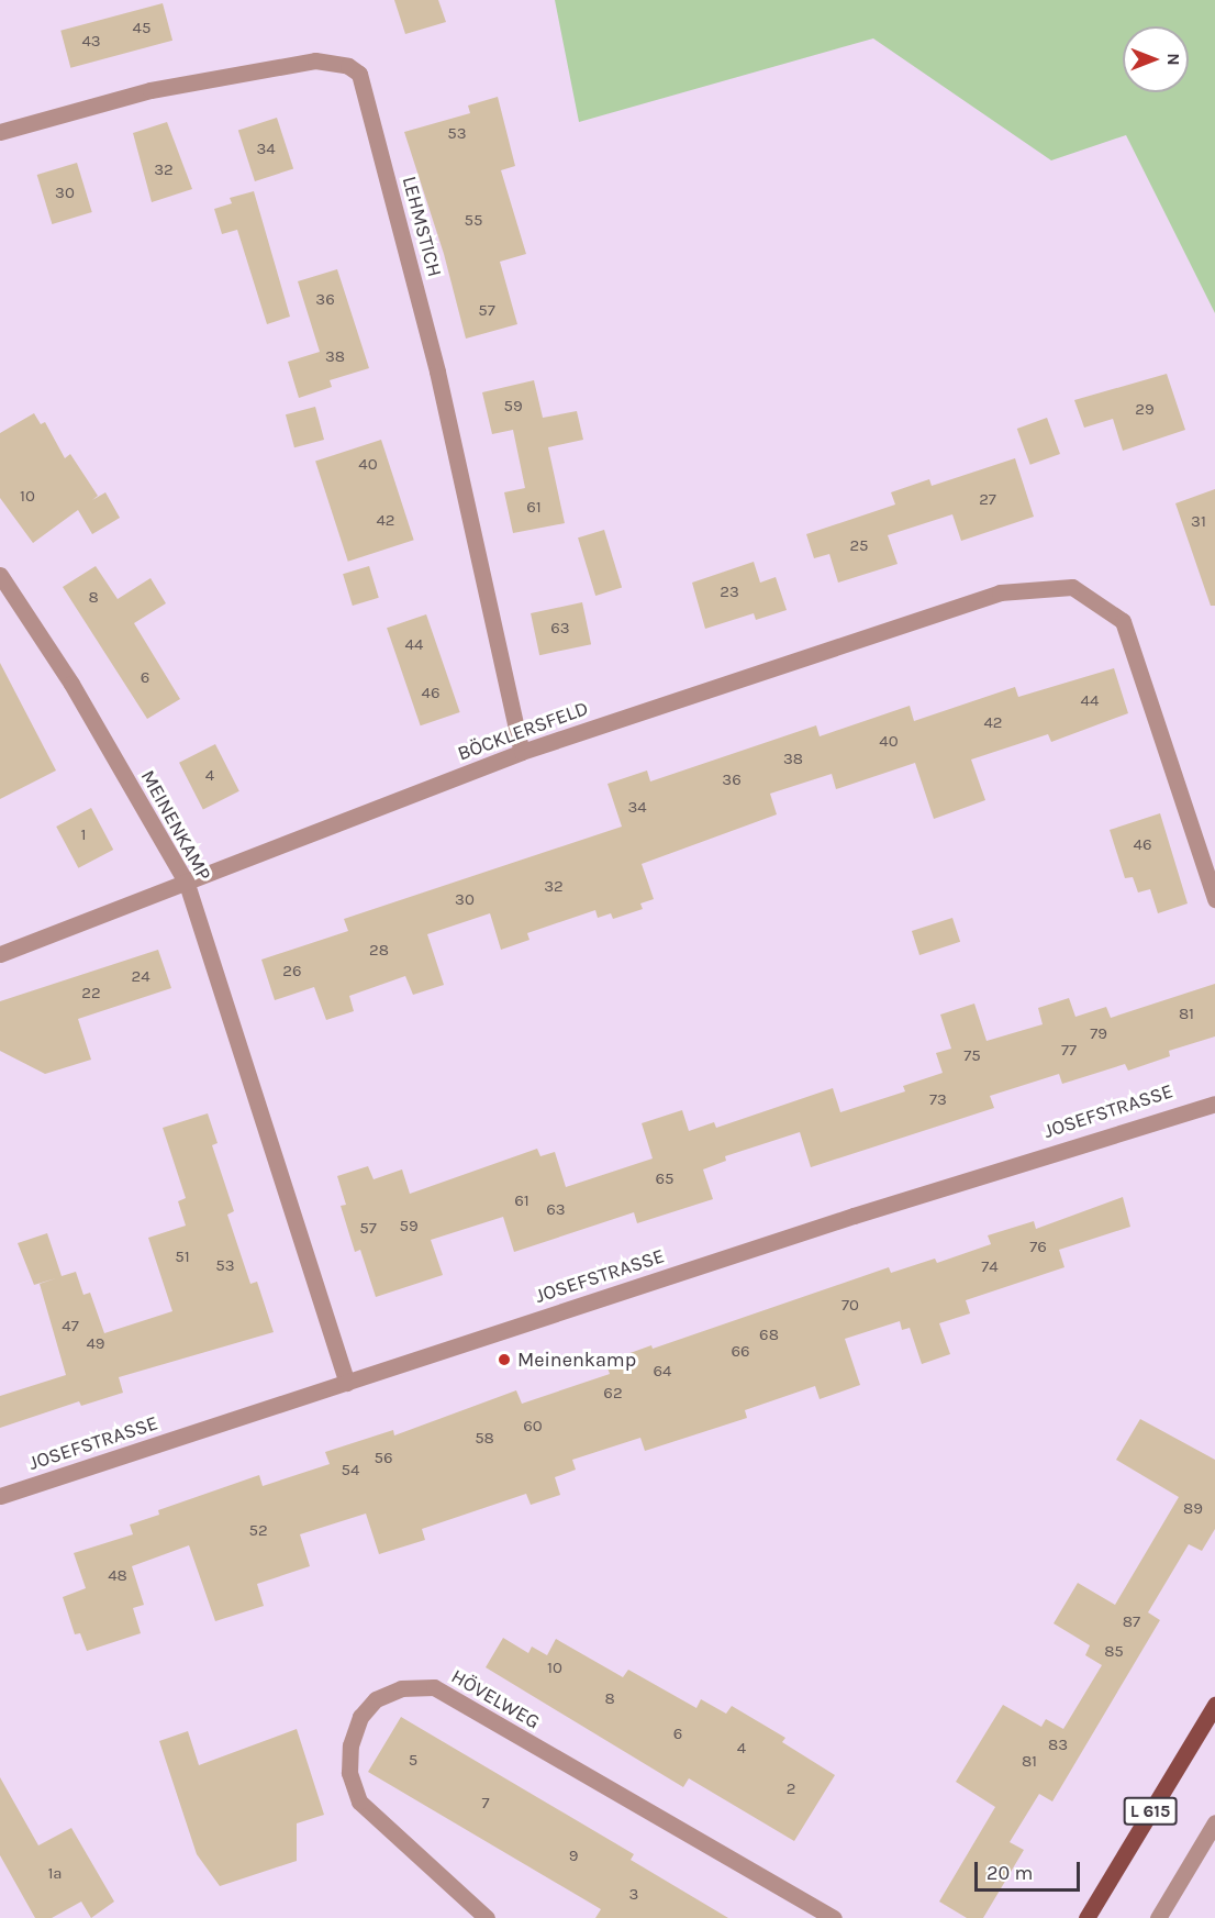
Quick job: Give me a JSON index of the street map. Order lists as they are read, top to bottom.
{
  "streets": {
    "main road": ["L 615"],
    "street": [
      "LEHMSTICH",
      "BÖCKLERSFELD",
      "MEINENKAMP",
      "JOSEFSTRASSE",
      "HÖVELWEG"
    ]
  },
  "crossings": [
    ["LEHMSTICH", "BÖCKLERSFELD"],
    ["BÖCKLERSFELD", "MEINENKAMP"],
    ["MEINENKAMP", "JOSEFSTRASSE"]
  ],
  "places": ["Meinenkamp"],
  "house_numbers": [
    "45",
    "43",
    "53",
    "34",
    "32",
    "30",
    "55",
    "36",
    "57",
    "38",
    "59",
    "29",
    "40",
    "10",
    "27",
    "61",
    "42",
    "31",
    "25",
    "23",
    "8",
    "63",
    "44",
    "6",
    "46",
    "44",
    "42",
    "40",
    "38",
    "4",
    "36",
    "34",
    "1",
    "46",
    "32",
    "30",
    "28",
    "26",
    "24",
    "22",
    "81",
    "79",
    "77",
    "75",
    "73",
    "65",
    "61",
    "63",
    "59",
    "57",
    "76",
    "51",
    "53",
    "74",
    "70",
    "47",
    "68",
    "49",
    "66",
    "64",
    "62",
    "60",
    "58",
    "56",
    "54",
    "89",
    "52",
    "48",
    "87",
    "85",
    "10",
    "8",
    "6",
    "83",
    "4",
    "5",
    "81",
    "2",
    "7",
    "9",
    "1a",
    "3"
  ],
  "scale_bar": "20 m",
  "north": "right"
}
